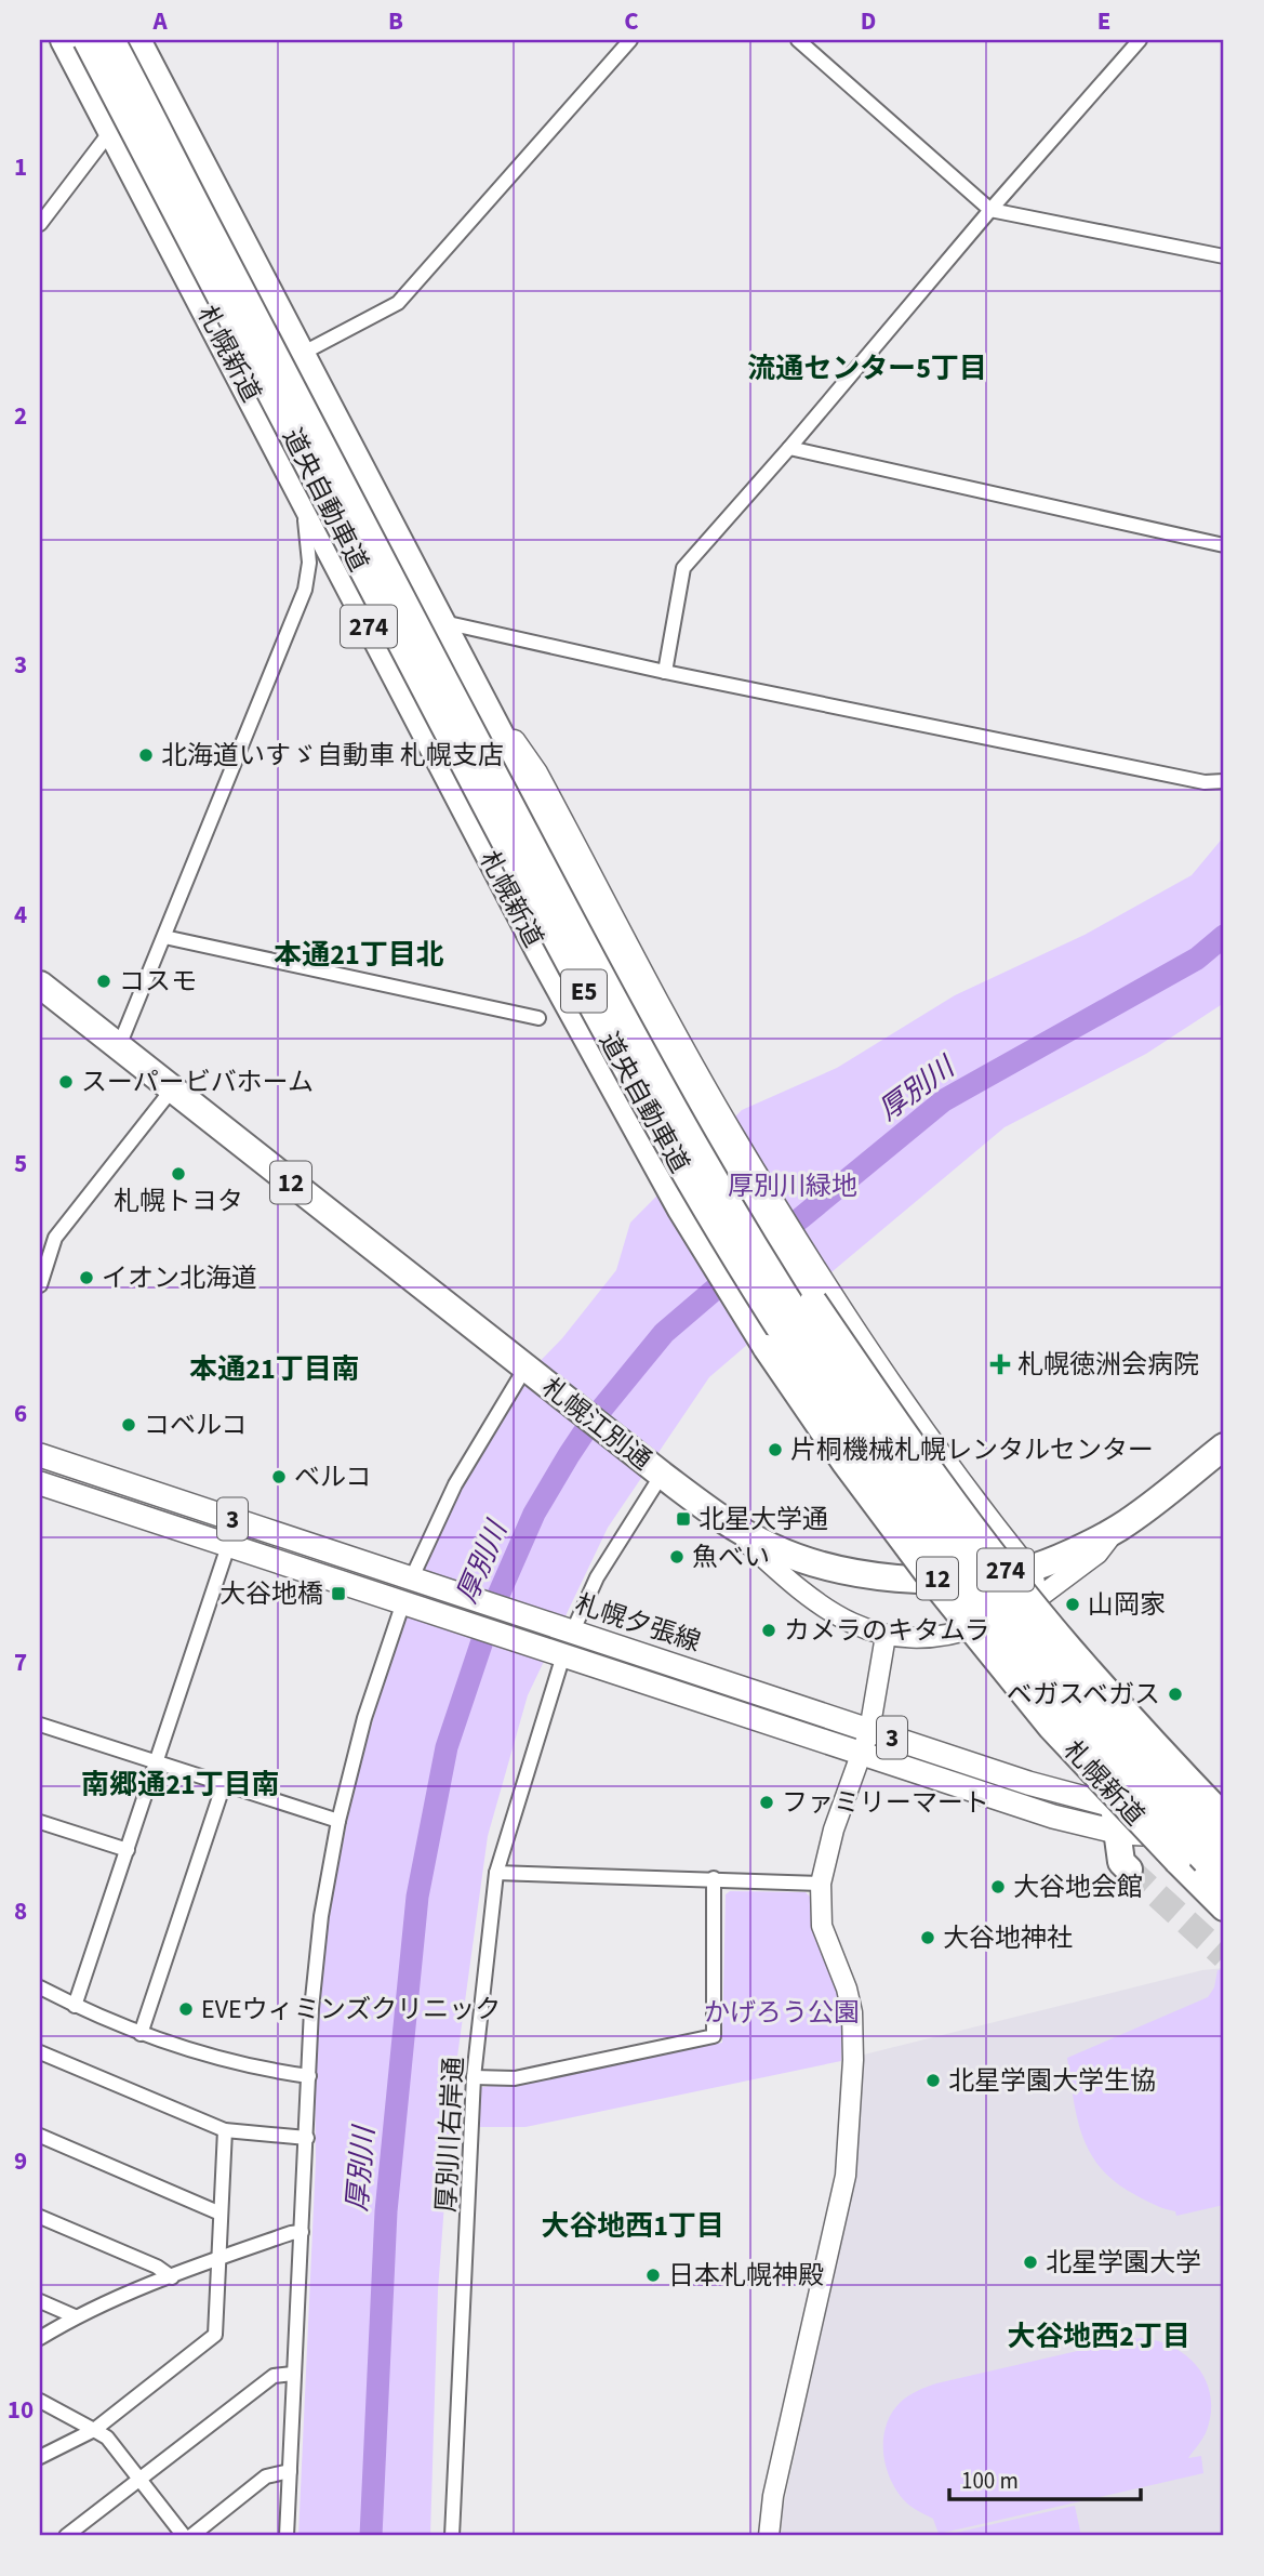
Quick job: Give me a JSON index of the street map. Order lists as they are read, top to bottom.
{
  "streets": {
    "highway": [
      "札幌新道",
      "道央自動車道",
      "274",
      "E5",
      "12",
      "札幌江別通"
    ],
    "main road": ["3", "札幌夕張線"],
    "street": ["厚別川右岸通"]
  },
  "crossings": [
    ["274", "札幌夕張線"],
    ["札幌夕張線", "厚別川右岸通"]
  ],
  "districts": [
    "流通センター5丁目",
    "本通21丁目北",
    "本通21丁目南",
    "南郷通21丁目南",
    "大谷地西1丁目",
    "大谷地西2丁目"
  ],
  "water": ["厚別川"],
  "parks": ["厚別川緑地", "かげろう公園"],
  "places": {
    "other": [
      "北海道いすゞ自動車 札幌支店",
      "コスモ",
      "スーパービバホーム",
      "札幌トヨタ",
      "イオン北海道",
      "コベルコ",
      "片桐機械札幌レンタルセンター",
      "ベルコ",
      "魚べい",
      "山岡家",
      "カメラのキタムラ",
      "ベガスベガス",
      "ファミリーマート",
      "大谷地会館",
      "大谷地神社",
      "EVEウィミンズクリニック",
      "北星学園大学生協",
      "北星学園大学",
      "日本札幌神殿"
    ],
    "health": ["札幌徳洲会病院"],
    "transit": ["北星大学通", "大谷地橋"]
  },
  "scale_bar": "100 m",
  "grid": {
    "columns": [
      "A",
      "B",
      "C",
      "D",
      "E"
    ],
    "rows": [
      "1",
      "2",
      "3",
      "4",
      "5",
      "6",
      "7",
      "8",
      "9",
      "10"
    ]
  }
}
